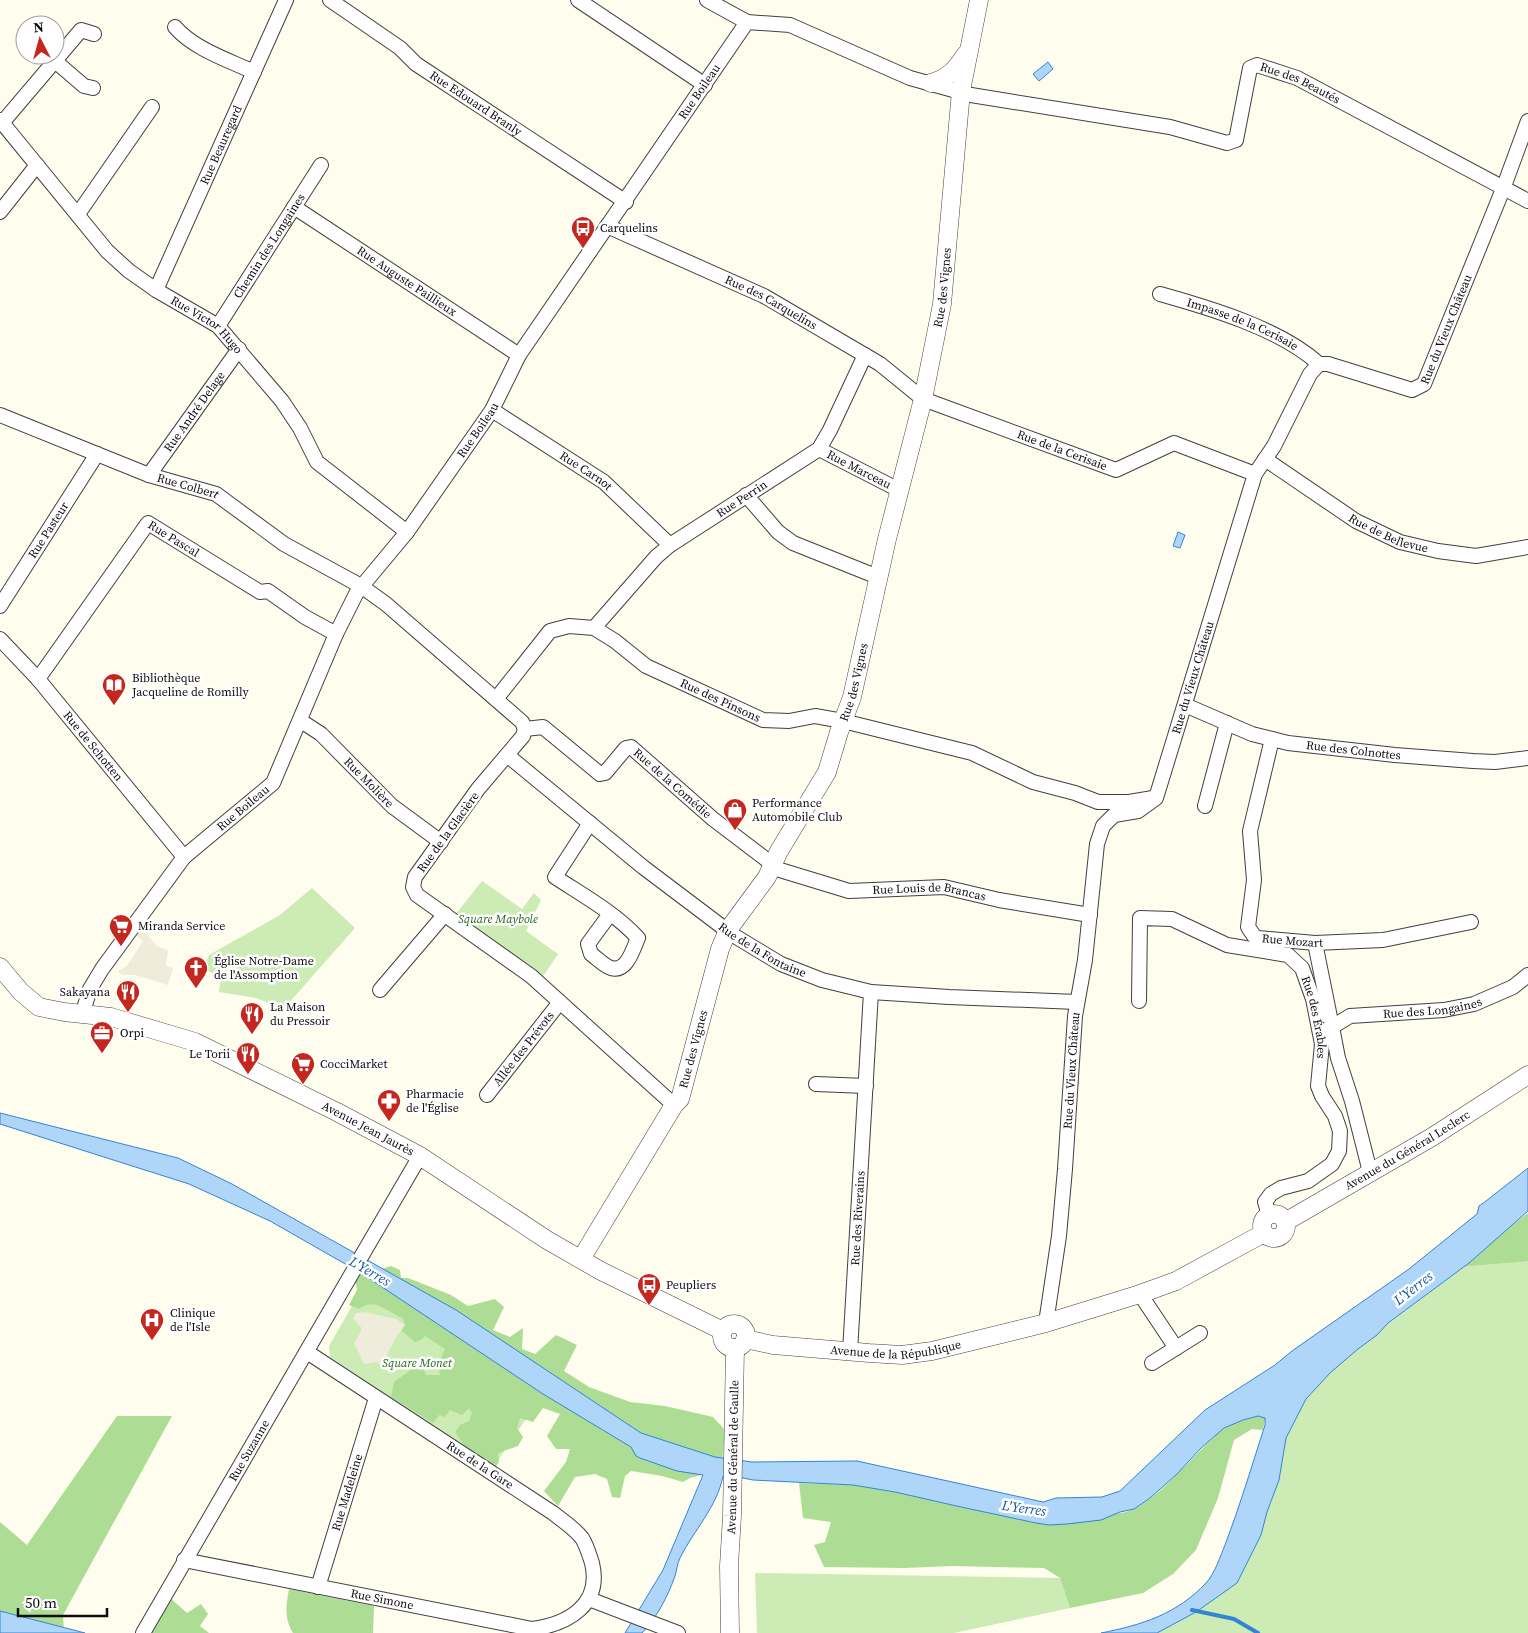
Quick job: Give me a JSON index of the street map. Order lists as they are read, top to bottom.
{
  "streets": {
    "street": [
      "Rue des Beautés",
      "Rue Boileau",
      "Rue Edouard Branly",
      "Rue Beauregard",
      "Chemin des Longaines",
      "Rue Auguste Paillieux",
      "Rue des Vignes",
      "Rue des Carquelins",
      "Impasse de la Cerisaie",
      "Rue Victor Hugo",
      "Rue du Vieux Château",
      "Rue André Delage",
      "Rue de la Cerisaie",
      "Rue Marceau",
      "Rue Carnot",
      "Rue Colbert",
      "Rue Perrin",
      "Rue Pasteur",
      "Rue de Bellevue",
      "Rue Pascal",
      "Rue des Pinsons",
      "Rue de Schotten",
      "Rue des Colnottes",
      "Rue Molière",
      "Rue de la Comédie",
      "Rue de la Glacière",
      "Rue Louis de Brancas",
      "Rue Mozart",
      "Rue de la Fontaine",
      "Rue des Longaines",
      "Rue des Érables",
      "Allée des Prévots",
      "Avenue Jean Jaurès",
      "Avenue du Général Leclerc",
      "Rue des Riverains",
      "Avenue de la République",
      "Rue Suzanne",
      "Avenue du Général de Gaulle",
      "Rue de la Gare",
      "Rue Madeleine",
      "Rue Simone"
    ]
  },
  "crossings": [
    ["Rue des Beautés", "Rue des Vignes"],
    ["Rue des Beautés", "Rue du Vieux Château"],
    ["Rue Boileau", "Rue Edouard Branly"],
    ["Rue Boileau", "Rue Auguste Paillieux"],
    ["Rue Boileau", "Rue des Carquelins"],
    ["Rue Boileau", "Rue Victor Hugo"],
    ["Rue Boileau", "Rue Carnot"],
    ["Rue Boileau", "Rue Colbert"],
    ["Rue Boileau", "Rue Pascal"],
    ["Rue Boileau", "Rue de Schotten"],
    ["Rue Boileau", "Rue Molière"],
    ["Rue Boileau", "Avenue Jean Jaurès"],
    ["Rue Beauregard", "Rue Victor Hugo"],
    ["Chemin des Longaines", "Rue Auguste Paillieux"],
    ["Chemin des Longaines", "Rue Victor Hugo"],
    ["Rue des Vignes", "Rue des Carquelins"],
    ["Rue des Vignes", "Rue de la Cerisaie"],
    ["Rue des Vignes", "Rue Marceau"],
    ["Rue des Vignes", "Rue des Pinsons"],
    ["Rue des Vignes", "Rue de la Comédie"],
    ["Rue des Vignes", "Rue de la Glacière"],
    ["Rue des Vignes", "Rue Louis de Brancas"],
    ["Rue des Vignes", "Rue de la Fontaine"],
    ["Rue des Vignes", "Avenue Jean Jaurès"],
    ["Rue des Carquelins", "Rue de la Cerisaie"],
    ["Rue des Carquelins", "Rue Perrin"],
    ["Impasse de la Cerisaie", "Rue du Vieux Château"],
    ["Rue Victor Hugo", "Rue André Delage"],
    ["Rue du Vieux Château", "Rue de la Cerisaie"],
    ["Rue du Vieux Château", "Rue de Bellevue"],
    ["Rue du Vieux Château", "Rue des Pinsons"],
    ["Rue du Vieux Château", "Rue des Colnottes"],
    ["Rue du Vieux Château", "Rue Louis de Brancas"],
    ["Rue du Vieux Château", "Rue de la Fontaine"],
    ["Rue du Vieux Château", "Avenue du Général Leclerc"],
    ["Rue du Vieux Château", "Avenue de la République"],
    ["Rue André Delage", "Rue Colbert"],
    ["Rue Marceau", "Rue Perrin"],
    ["Rue Carnot", "Rue Perrin"],
    ["Rue Colbert", "Rue Pasteur"],
    ["Rue Perrin", "Rue des Pinsons"],
    ["Rue Pascal", "Rue de Schotten"],
    ["Rue des Colnottes", "Rue Mozart"],
    ["Rue Molière", "Rue de la Glacière"],
    ["Rue de la Comédie", "Rue de la Glacière"],
    ["Rue de la Comédie", "Rue Louis de Brancas"],
    ["Rue de la Glacière", "Rue de la Fontaine"],
    ["Rue de la Glacière", "Allée des Prévots"],
    ["Rue de la Fontaine", "Rue des Riverains"],
    ["Rue des Érables", "Avenue du Général Leclerc"],
    ["Avenue Jean Jaurès", "Avenue de la République"],
    ["Avenue Jean Jaurès", "Rue Suzanne"],
    ["Avenue Jean Jaurès", "Avenue du Général de Gaulle"],
    ["Avenue du Général Leclerc", "Avenue de la République"],
    ["Rue des Riverains", "Avenue de la République"],
    ["Avenue de la République", "Avenue du Général de Gaulle"],
    ["Rue Suzanne", "Rue de la Gare"],
    ["Rue Suzanne", "Rue Simone"],
    ["Rue de la Gare", "Rue Madeleine"],
    ["Rue de la Gare", "Rue Simone"],
    ["Rue Madeleine", "Rue Simone"]
  ],
  "water": ["L'Yerres"],
  "parks": ["Square Maybole", "Square Monet"],
  "places": {
    "bus stop": ["Carquelins", "Peupliers"],
    "library": ["Bibliothèque Jacqueline de Romilly"],
    "shop": ["Performance Automobile Club"],
    "supermarket": ["Miranda Service", "CocciMarket"],
    "church": ["Église Notre-Dame de l'Assomption"],
    "restaurant": ["Sakayana", "La Maison du Pressoir", "Le Torii"],
    "office": ["Orpi"],
    "pharmacy": ["Pharmacie de l'Église"],
    "hospital": ["Clinique de l'Isle"]
  },
  "scale_bar": "50 m",
  "north": "top"
}
